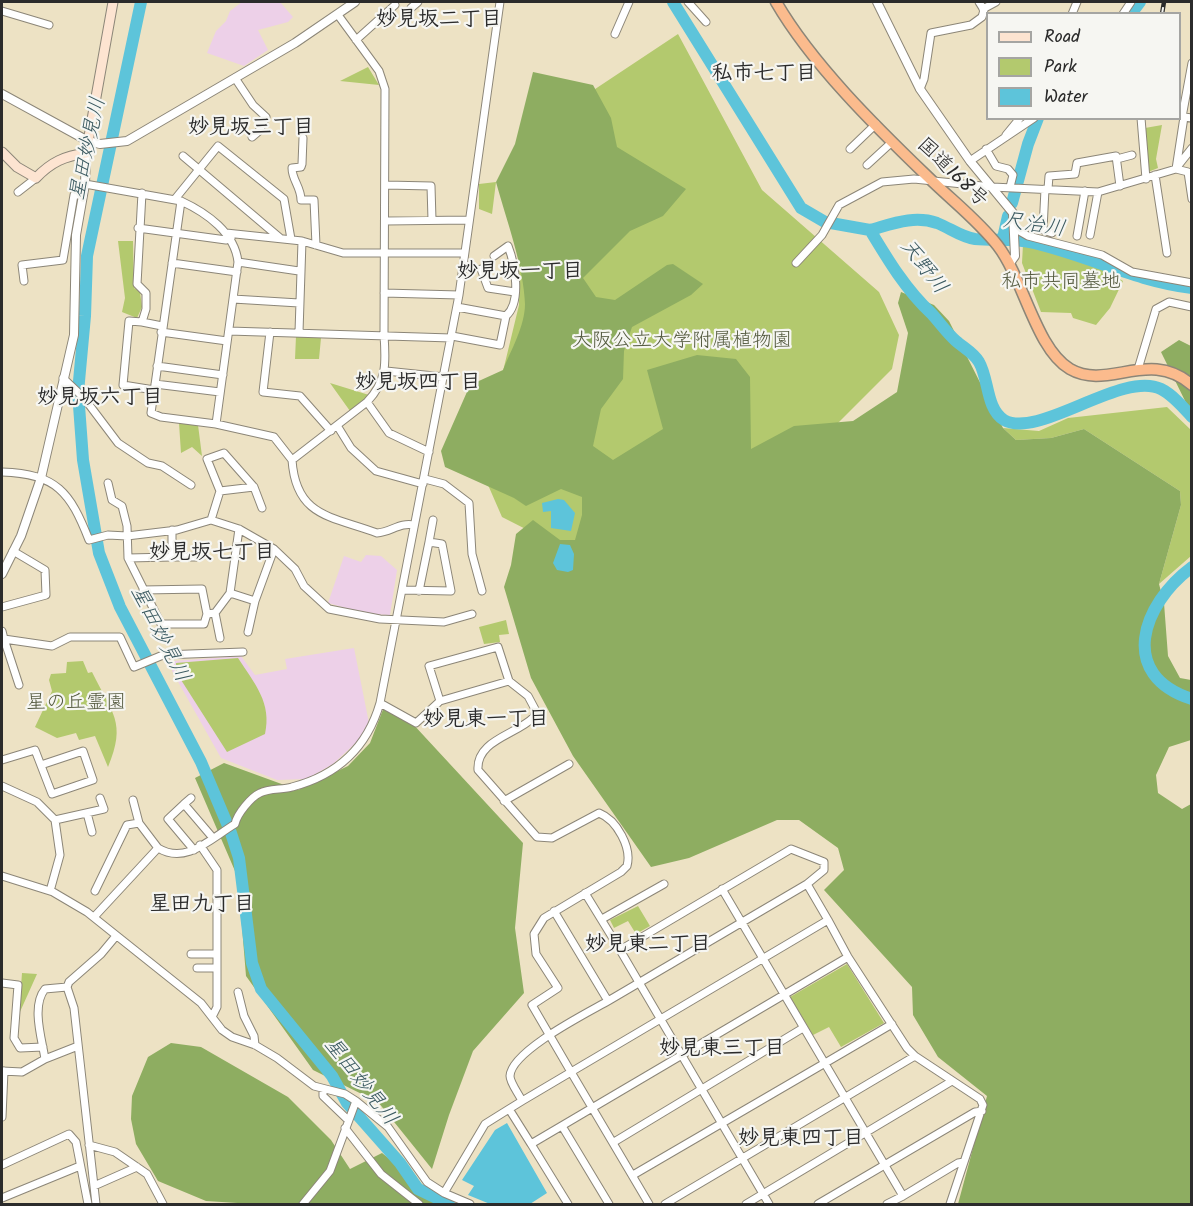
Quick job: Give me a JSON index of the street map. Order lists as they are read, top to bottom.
{
  "streets": {
    "highway": ["国道168号"]
  },
  "districts": [
    "妙見坂二丁目",
    "私市七丁目",
    "妙見坂三丁目",
    "妙見坂一丁目",
    "妙見坂四丁目",
    "妙見坂六丁目",
    "妙見坂七丁目",
    "妙見東一丁目",
    "星田九丁目",
    "妙見東二丁目",
    "妙見東三丁目",
    "妙見東四丁目"
  ],
  "water": ["星田妙見川", "尺治川", "天野川"],
  "parks": ["私市共同墓地", "大阪公立大学附属植物園", "星の丘霊園"],
  "legend": ["Road", "Park", "Water"]
}
